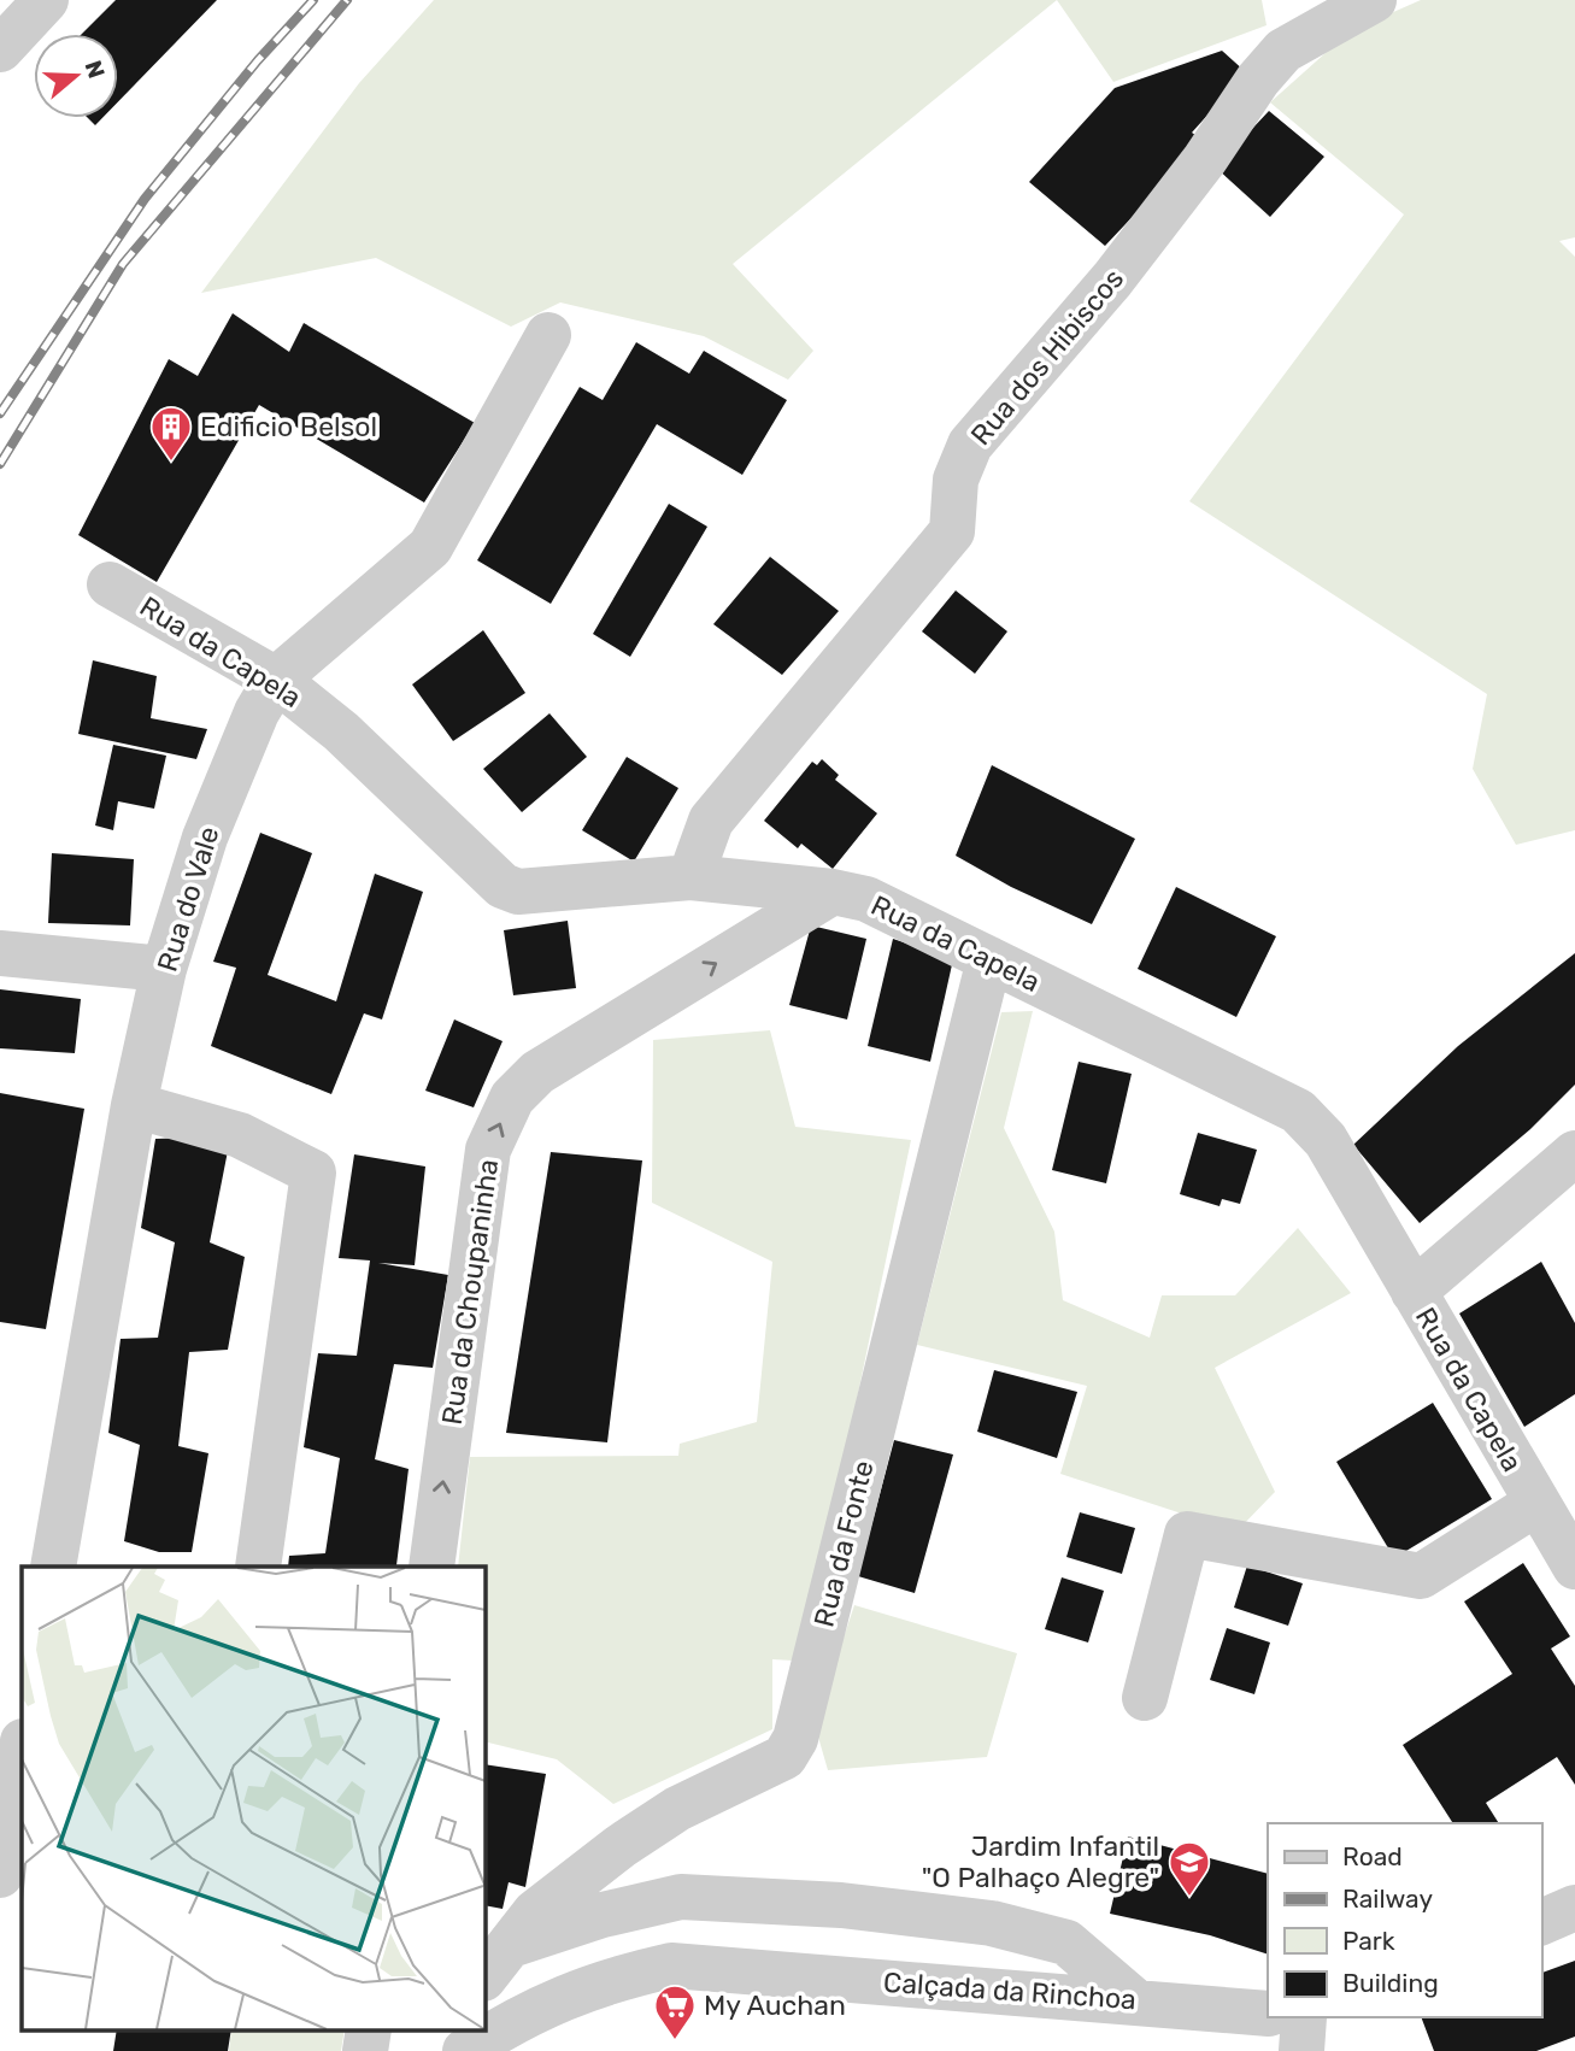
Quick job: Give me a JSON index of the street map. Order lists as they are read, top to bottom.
{
  "streets": {
    "street": [
      "Rua dos Hibiscos",
      "Rua da Capela",
      "Rua do Vale",
      "Rua da Choupaninha",
      "Rua da Fonte",
      "Calçada da Rinchoa"
    ]
  },
  "crossings": [
    ["Rua dos Hibiscos", "Rua da Capela"],
    ["Rua da Capela", "Rua do Vale"],
    ["Rua da Capela", "Rua da Choupaninha"],
    ["Rua da Capela", "Rua da Fonte"]
  ],
  "one_way": ["Rua da Choupaninha"],
  "places": {
    "building": ["Edificio Belsol"],
    "school or university": ["Jardim Infantil \"O Palhaço Alegre\""],
    "supermarket": ["My Auchan"]
  },
  "legend": [
    "Road",
    "Railway",
    "Park",
    "Building"
  ],
  "north": "right"
}
